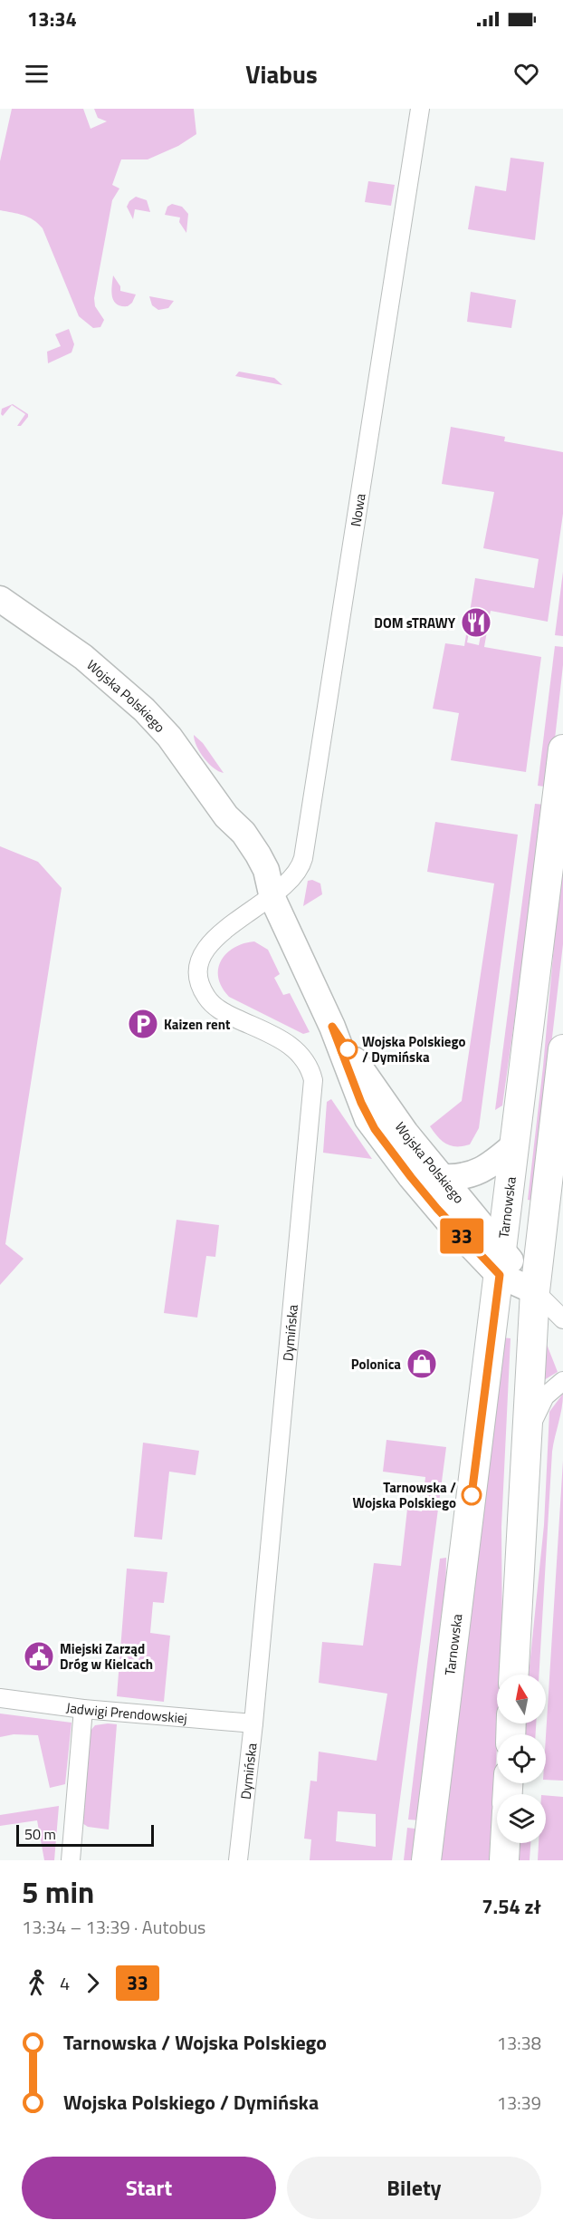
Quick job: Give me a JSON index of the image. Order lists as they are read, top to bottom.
{
  "streets": {
    "main road": ["Tarnowska"],
    "street": [
      "Nowa",
      "Wojska Polskiego",
      "Dymińska",
      "Jadwigi Prendowskiej"
    ]
  },
  "crossings": [
    ["Nowa", "Wojska Polskiego"],
    ["Nowa", "Dymińska"],
    ["Wojska Polskiego", "Tarnowska"],
    ["Wojska Polskiego", "Dymińska"],
    ["Dymińska", "Jadwigi Prendowskiej"]
  ],
  "places": {
    "restaurant": ["DOM sTRAWY"],
    "parking": ["Kaizen rent"],
    "other": ["Wojska Polskiego / Dymińska", "Tarnowska / Wojska Polskiego"],
    "shop": ["Polonica"],
    "public building": ["Miejski Zarząd Dróg w Kielcach"]
  },
  "lines": ["bus line 33"],
  "scale_bar": "50 m",
  "north": "top",
  "page": {
    "status": "13:34",
    "header": "Viabus",
    "on_map": "33",
    "scale": "50 m",
    "heading": ["5 min", "13:34 – 13:39 · Autobus", "7.54 zł"],
    "legs": ["4", "33"],
    "list": [
      {
        "name": "Tarnowska / Wojska Polskiego",
        "value": "13:38"
      },
      {
        "name": "Wojska Polskiego / Dymińska",
        "value": "13:39"
      }
    ],
    "buttons": ["Start", "Bilety"]
  }
}
